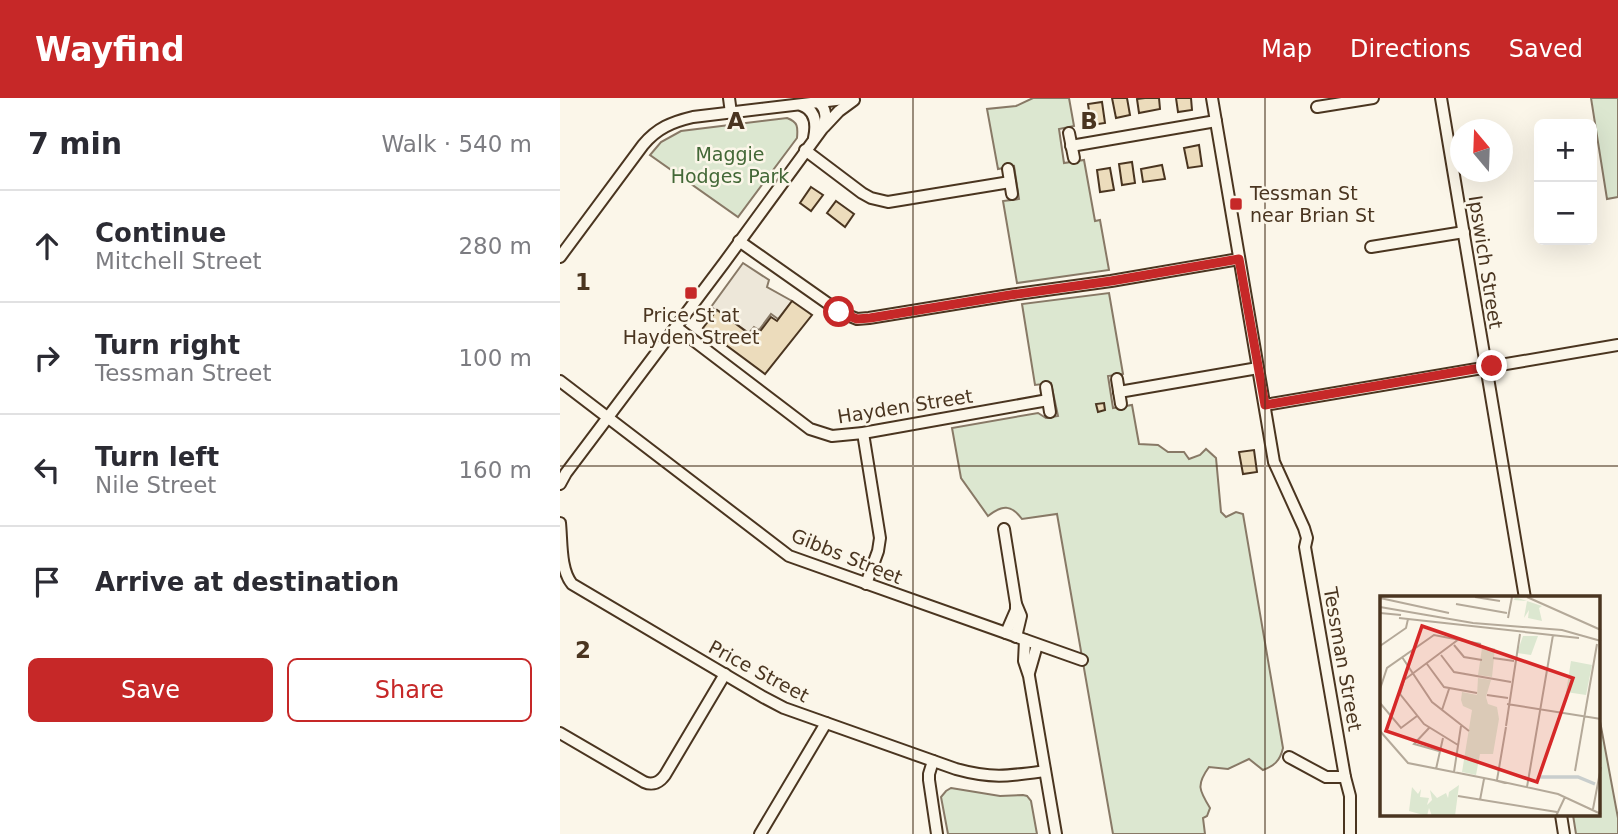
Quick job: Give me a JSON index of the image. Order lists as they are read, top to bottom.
{
  "streets": {
    "street": [
      "Ipswich Street",
      "Hayden Street",
      "Gibbs Street",
      "Tessman Street",
      "Price Street"
    ]
  },
  "parks": ["Maggie Hodges Park"],
  "places": {
    "transit": ["Tessman St near Brian St", "Price St at Hayden Street"]
  },
  "north": "top",
  "page": {
    "header": "Wayfind",
    "nav": ["Map", "Directions", "Saved"],
    "heading": ["7 min", "Walk · 540 m"],
    "map_buttons": ["+", "−"],
    "list": [
      ["Continue", "Mitchell Street", "280 m"],
      ["Turn right", "Tessman Street", "100 m"],
      ["Turn left", "Nile Street", "160 m"],
      "Arrive at destination"
    ],
    "buttons": ["Save", "Share"]
  },
  "grid": {
    "columns": ["A", "B"],
    "rows": ["1", "2"]
  }
}
